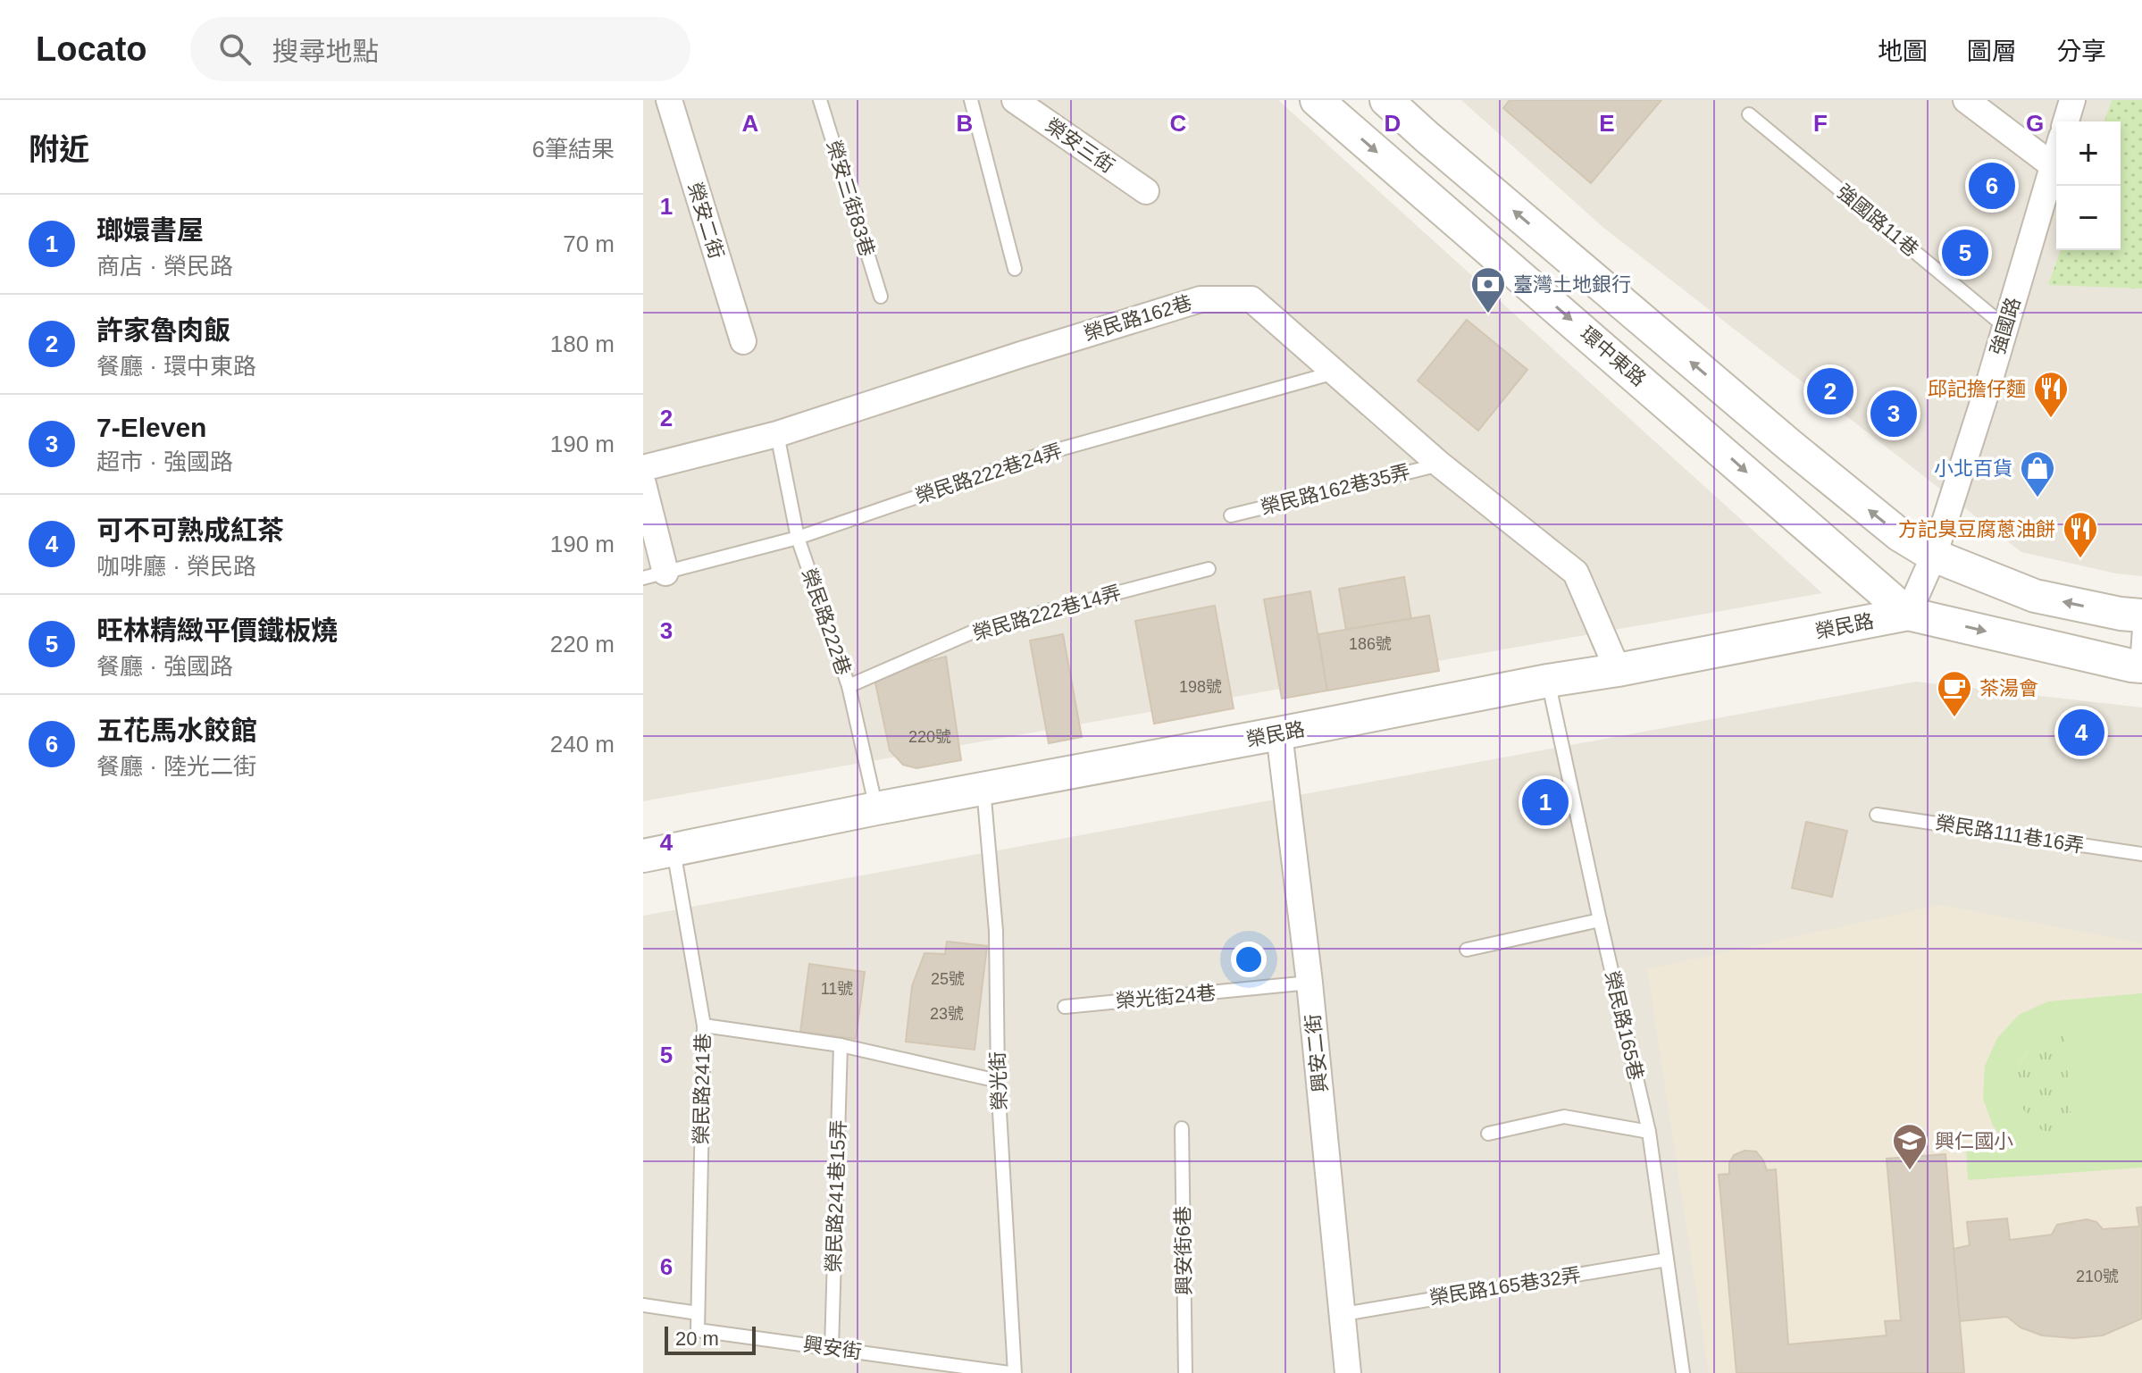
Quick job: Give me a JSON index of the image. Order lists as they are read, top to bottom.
{
  "streets": {
    "street": [
      "榮安三街",
      "榮安二街",
      "榮民路162巷",
      "強國路",
      "環中東路",
      "榮民路",
      "興安二街"
    ],
    "lane": [
      "榮安三街83巷",
      "強國路11巷",
      "榮民路222巷24弄",
      "榮民路162巷35弄",
      "榮民路222巷14弄",
      "榮民路222巷",
      "榮民路111巷16弄",
      "榮光街24巷",
      "榮民路165巷",
      "榮光街",
      "榮民路241巷",
      "榮民路241巷15弄",
      "興安街6巷",
      "榮民路165巷32弄",
      "興安街"
    ]
  },
  "crossings": [
    ["強國路11巷", "強國路"],
    ["榮民路162巷", "榮民路222巷24弄"],
    ["榮民路162巷", "榮民路162巷35弄"],
    ["榮民路162巷", "榮民路222巷"],
    ["榮民路162巷", "榮民路"],
    ["環中東路", "榮民路"],
    ["榮民路222巷24弄", "榮民路222巷"],
    ["榮民路222巷14弄", "榮民路222巷"],
    ["榮民路222巷", "榮民路"],
    ["榮民路", "榮民路165巷"],
    ["榮民路", "興安二街"],
    ["榮民路", "榮光街"],
    ["榮民路", "榮民路241巷"],
    ["榮光街24巷", "興安二街"],
    ["榮民路165巷", "榮民路165巷32弄"],
    ["興安二街", "榮民路165巷32弄"],
    ["榮光街", "興安街"],
    ["榮民路241巷", "興安街"],
    ["榮民路241巷15弄", "興安街"]
  ],
  "places": {
    "bank": ["臺灣土地銀行"],
    "restaurant": ["邱記擔仔麵", "方記臭豆腐蔥油餅"],
    "shop": ["小北百貨"],
    "cafe": ["茶湯會"],
    "school or university": ["興仁國小"]
  },
  "house_numbers": [
    "186號",
    "198號",
    "220號",
    "25號",
    "11號",
    "23號",
    "210號"
  ],
  "scale_bar": "20 m",
  "page": {
    "header": "Locato",
    "search": "搜尋地點",
    "nav": ["地圖", "圖層", "分享"],
    "heading": ["附近", "6筆結果"],
    "map_buttons": ["+", "−"],
    "pins": [
      "6",
      "5",
      "2",
      "3",
      "4",
      "1"
    ],
    "list": [
      {
        "mark": "1",
        "name": "瑯嬛書屋",
        "note": "商店 · 榮民路",
        "value": "70 m"
      },
      {
        "mark": "2",
        "name": "許家魯肉飯",
        "note": "餐廳 · 環中東路",
        "value": "180 m"
      },
      {
        "mark": "3",
        "name": "7-Eleven",
        "note": "超市 · 強國路",
        "value": "190 m"
      },
      {
        "mark": "4",
        "name": "可不可熟成紅茶",
        "note": "咖啡廳 · 榮民路",
        "value": "190 m"
      },
      {
        "mark": "5",
        "name": "旺林精緻平價鐵板燒",
        "note": "餐廳 · 強國路",
        "value": "220 m"
      },
      {
        "mark": "6",
        "name": "五花馬水餃館",
        "note": "餐廳 · 陸光二街",
        "value": "240 m"
      }
    ],
    "scale": "20 m"
  },
  "grid": {
    "columns": [
      "A",
      "B",
      "C",
      "D",
      "E",
      "F",
      "G"
    ],
    "rows": [
      "1",
      "2",
      "3",
      "4",
      "5",
      "6"
    ]
  }
}
